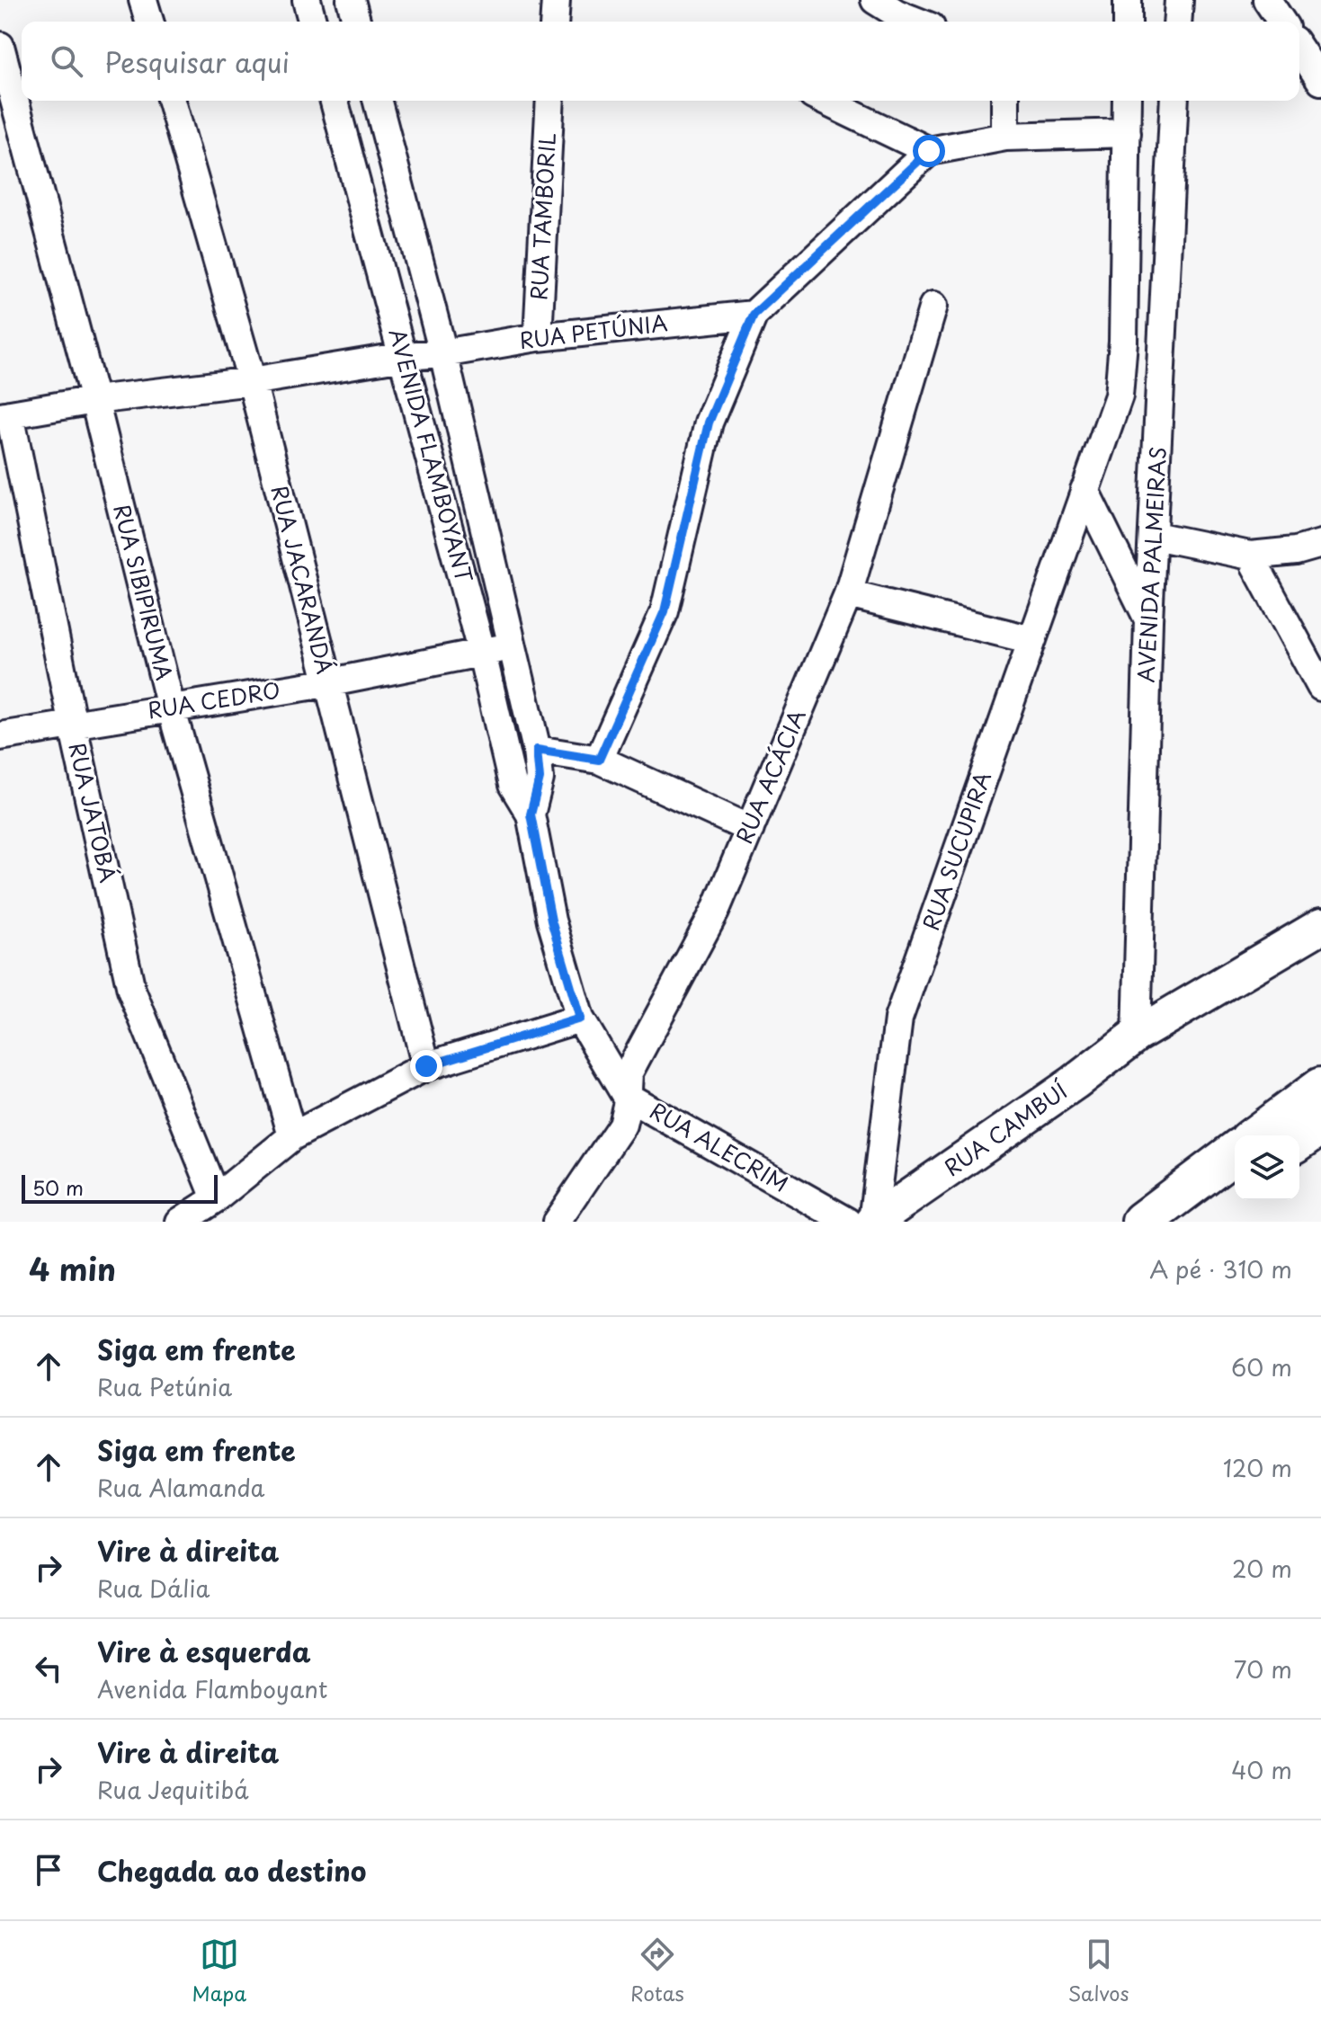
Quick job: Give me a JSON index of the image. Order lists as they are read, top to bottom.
{
  "streets": {
    "street": [
      "RUA TAMBORIL",
      "RUA PETÚNIA",
      "AVENIDA FLAMBOYANT",
      "AVENIDA PALMEIRAS",
      "RUA JACARANDÁ",
      "RUA SIBIPIRUMA",
      "RUA CEDRO",
      "RUA ACÁCIA",
      "RUA JATOBÁ",
      "RUA SUCUPIRA",
      "RUA CAMBUÍ",
      "RUA ALECRIM"
    ]
  },
  "crossings": [
    ["RUA TAMBORIL", "RUA PETÚNIA"],
    ["RUA PETÚNIA", "AVENIDA FLAMBOYANT"],
    ["RUA PETÚNIA", "RUA JACARANDÁ"],
    ["RUA PETÚNIA", "RUA SIBIPIRUMA"],
    ["RUA PETÚNIA", "RUA JATOBÁ"],
    ["AVENIDA FLAMBOYANT", "RUA CEDRO"],
    ["AVENIDA FLAMBOYANT", "RUA ACÁCIA"],
    ["AVENIDA FLAMBOYANT", "RUA ALECRIM"],
    ["AVENIDA PALMEIRAS", "RUA CAMBUÍ"],
    ["RUA JACARANDÁ", "RUA CEDRO"],
    ["RUA SIBIPIRUMA", "RUA CEDRO"],
    ["RUA CEDRO", "RUA JATOBÁ"],
    ["RUA ACÁCIA", "RUA ALECRIM"],
    ["RUA SUCUPIRA", "RUA CAMBUÍ"]
  ],
  "scale_bar": "50 m",
  "page": {
    "search": "Pesquisar aqui",
    "scale": "50 m",
    "heading": ["4 min", "A pé · 310 m"],
    "list": [
      ["Siga em frente", "Rua Petúnia", "60 m"],
      ["Siga em frente", "Rua Alamanda", "120 m"],
      ["Vire à direita", "Rua Dália", "20 m"],
      ["Vire à esquerda", "Avenida Flamboyant", "70 m"],
      ["Vire à direita", "Rua Jequitibá", "40 m"],
      "Chegada ao destino"
    ],
    "nav": ["Mapa", "Rotas", "Salvos"]
  }
}
